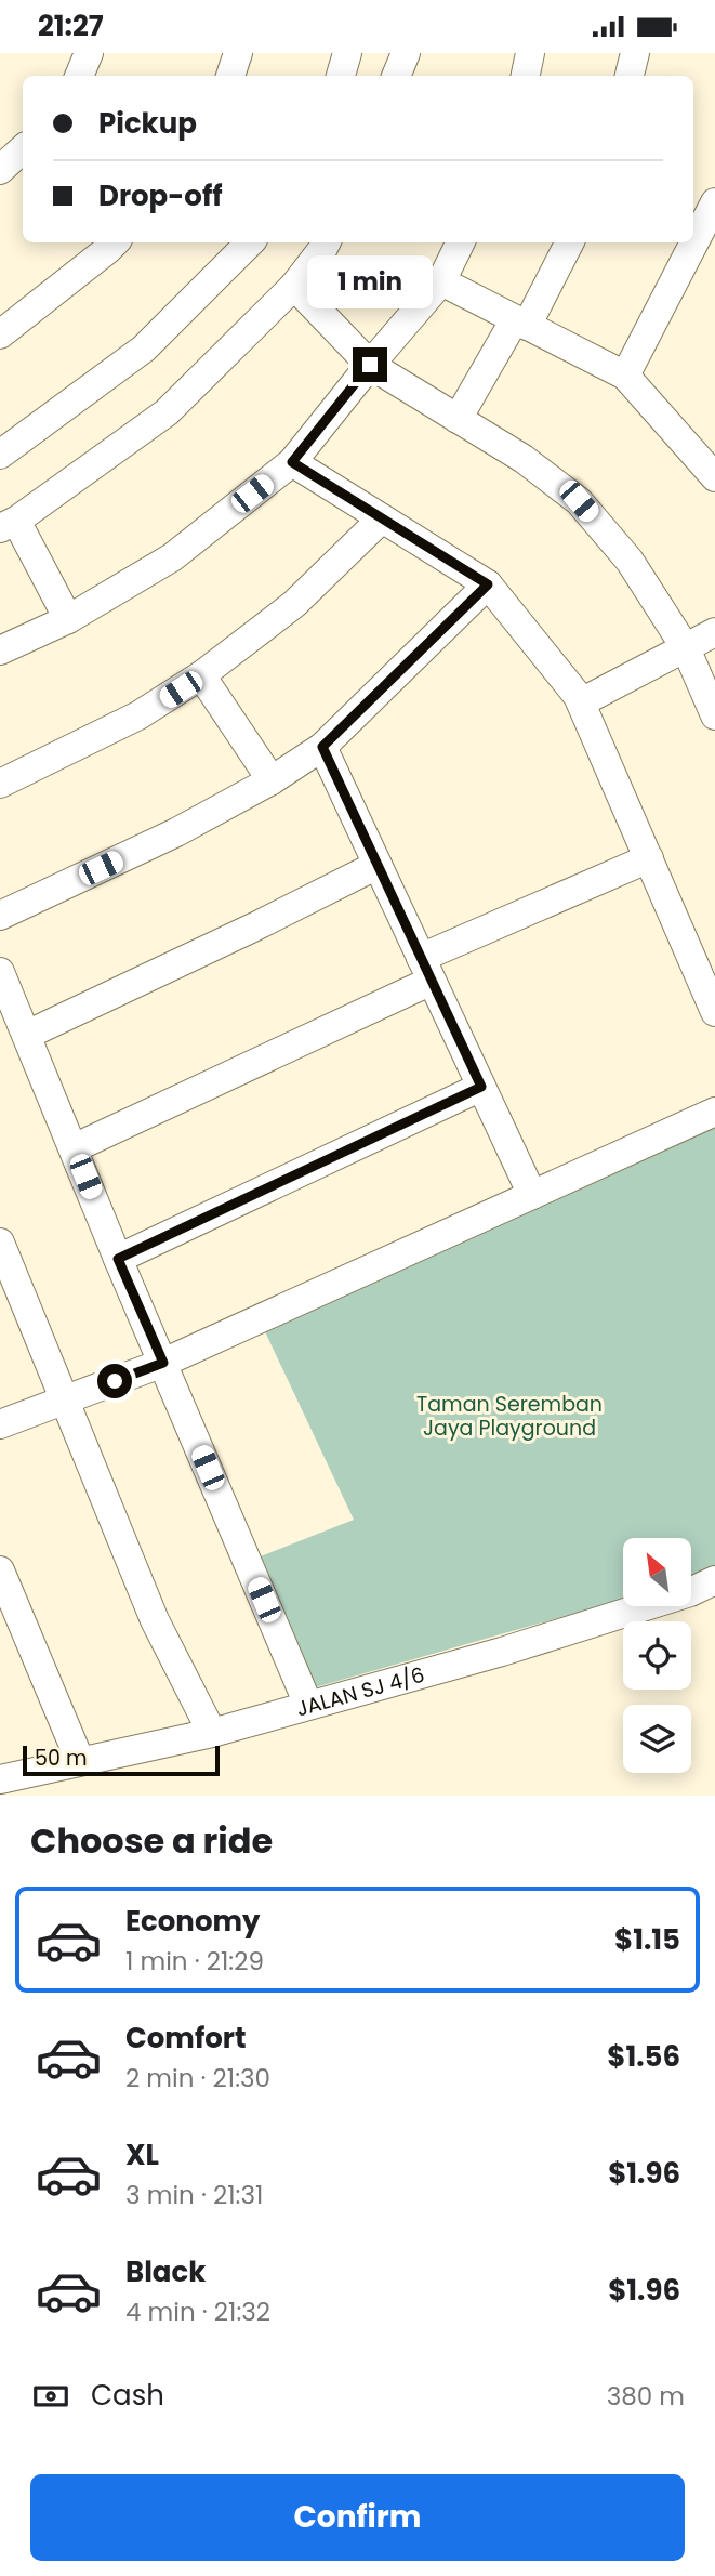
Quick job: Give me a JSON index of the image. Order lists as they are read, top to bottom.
{
  "streets": {
    "street": ["JALAN SJ 4/6"]
  },
  "parks": ["Taman Seremban Jaya Playground"],
  "scale_bar": "50 m",
  "north": "top left",
  "page": {
    "status": "21:27",
    "banner": ["Pickup", "Drop-off"],
    "bubble": "1 min",
    "scale": "50 m",
    "heading": "Choose a ride",
    "list": [
      {
        "name": "Economy",
        "note": "1 min · 21:29",
        "value": "$1.15"
      },
      {
        "name": "Comfort",
        "note": "2 min · 21:30",
        "value": "$1.56"
      },
      {
        "name": "XL",
        "note": "3 min · 21:31",
        "value": "$1.96"
      },
      {
        "name": "Black",
        "note": "4 min · 21:32",
        "value": "$1.96"
      }
    ],
    "pay": ["Cash", "380 m"],
    "buttons": "Confirm"
  }
}
